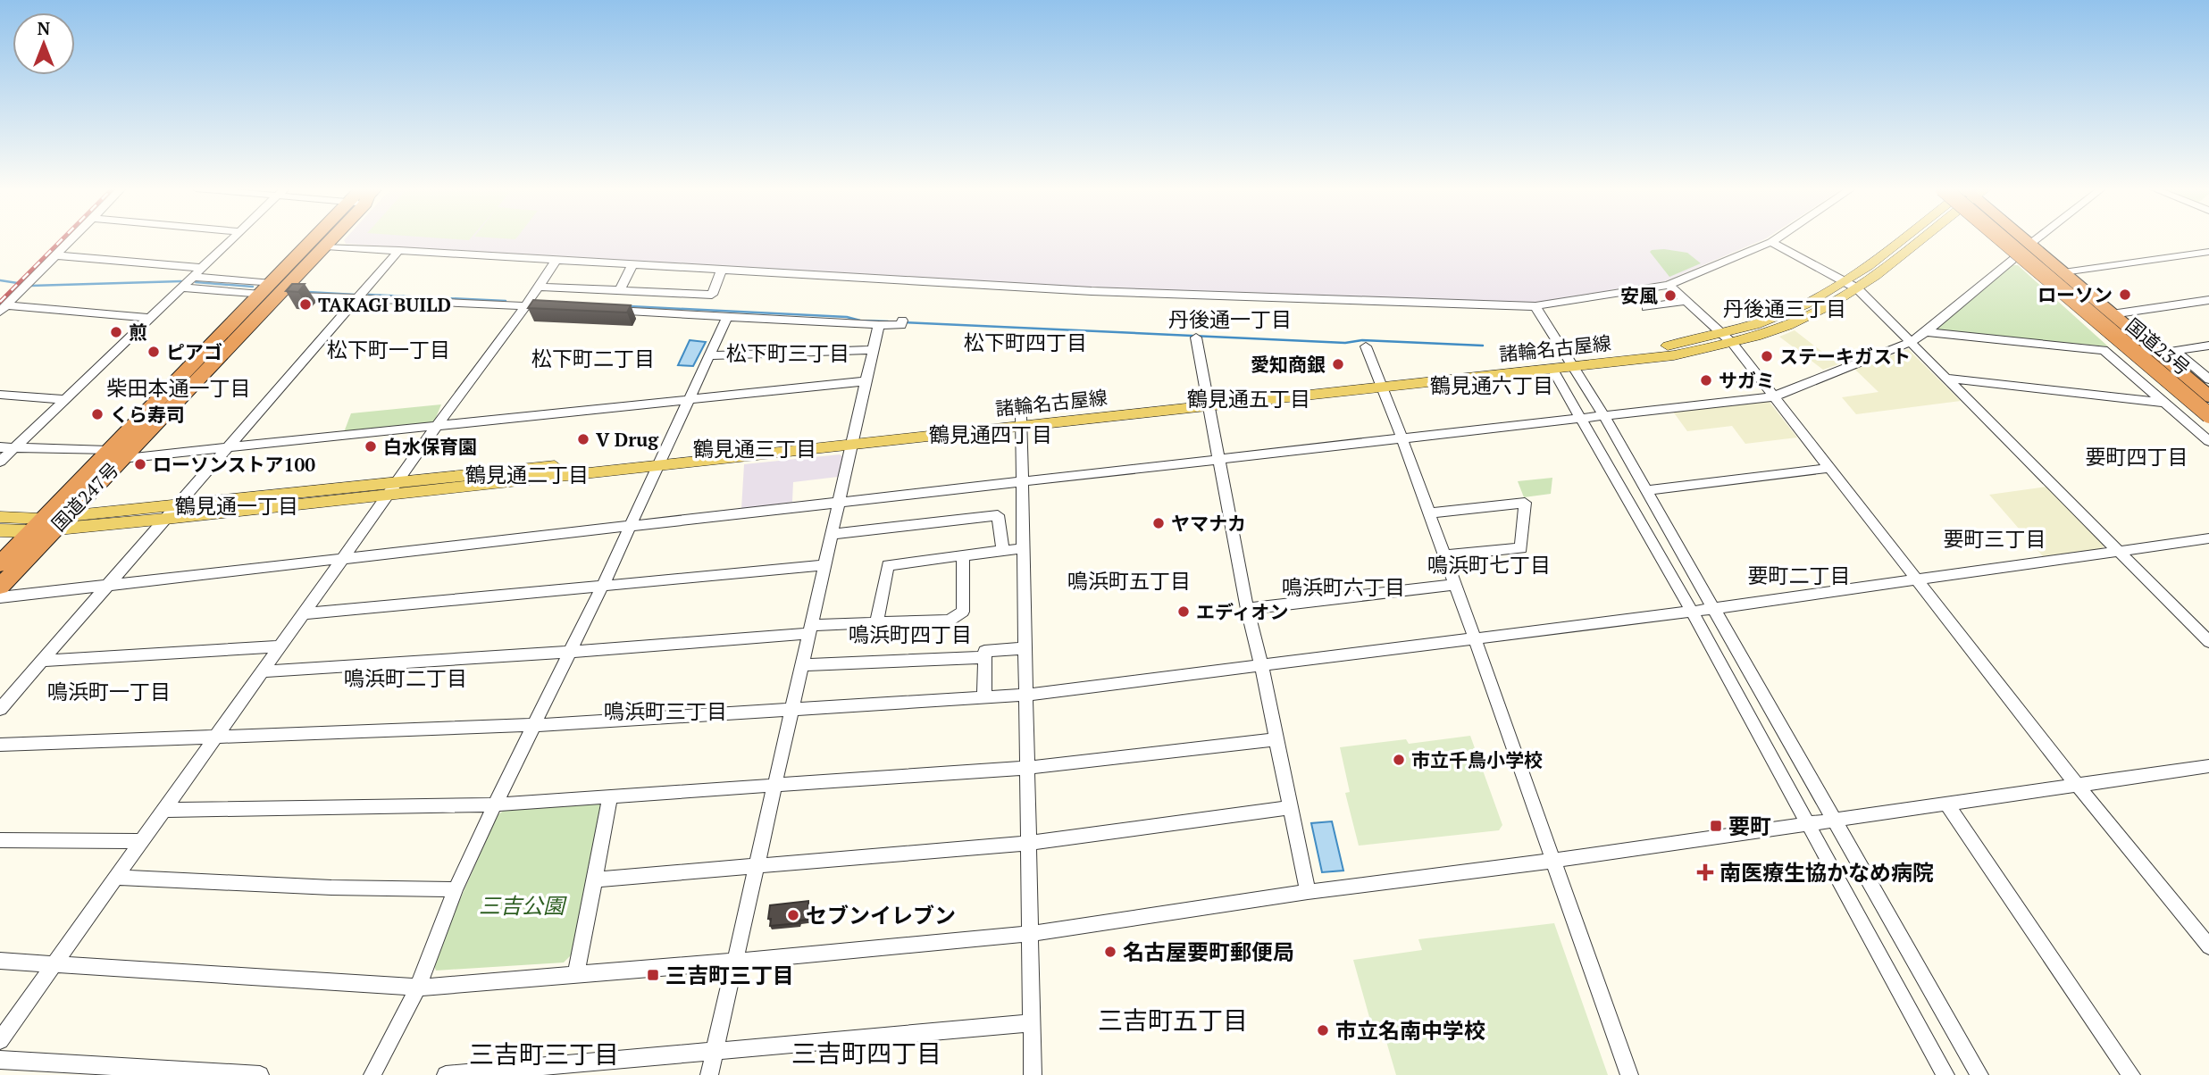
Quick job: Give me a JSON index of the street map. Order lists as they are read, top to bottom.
{
  "streets": {
    "highway": ["国道23号", "国道247号"],
    "main road": ["諸輪名古屋線"]
  },
  "crossings": [
    ["諸輪名古屋線", "国道247号"]
  ],
  "districts": [
    "丹後通三丁目",
    "丹後通一丁目",
    "松下町四丁目",
    "松下町一丁目",
    "松下町三丁目",
    "松下町二丁目",
    "鶴見通六丁目",
    "柴田本通一丁目",
    "鶴見通五丁目",
    "鶴見通四丁目",
    "鶴見通三丁目",
    "要町四丁目",
    "鶴見通二丁目",
    "鶴見通一丁目",
    "要町三丁目",
    "鳴浜町七丁目",
    "要町二丁目",
    "鳴浜町五丁目",
    "鳴浜町六丁目",
    "鳴浜町四丁目",
    "鳴浜町二丁目",
    "鳴浜町一丁目",
    "鳴浜町三丁目",
    "三吉町五丁目",
    "三吉町四丁目",
    "三吉町三丁目"
  ],
  "parks": ["三吉公園"],
  "places": {
    "other": [
      "ローソン",
      "安風",
      "TAKAGI BUILD",
      "煎",
      "ピアゴ",
      "ステーキガスト",
      "愛知商銀",
      "サガミ",
      "くら寿司",
      "V Drug",
      "白水保育園",
      "ローソンストア100",
      "ヤマナカ",
      "エディオン",
      "市立千鳥小学校",
      "セブンイレブン",
      "名古屋要町郵便局",
      "市立名南中学校"
    ],
    "transit": ["要町", "三吉町三丁目"],
    "health": ["南医療生協かなめ病院"]
  },
  "north": "top"
}
